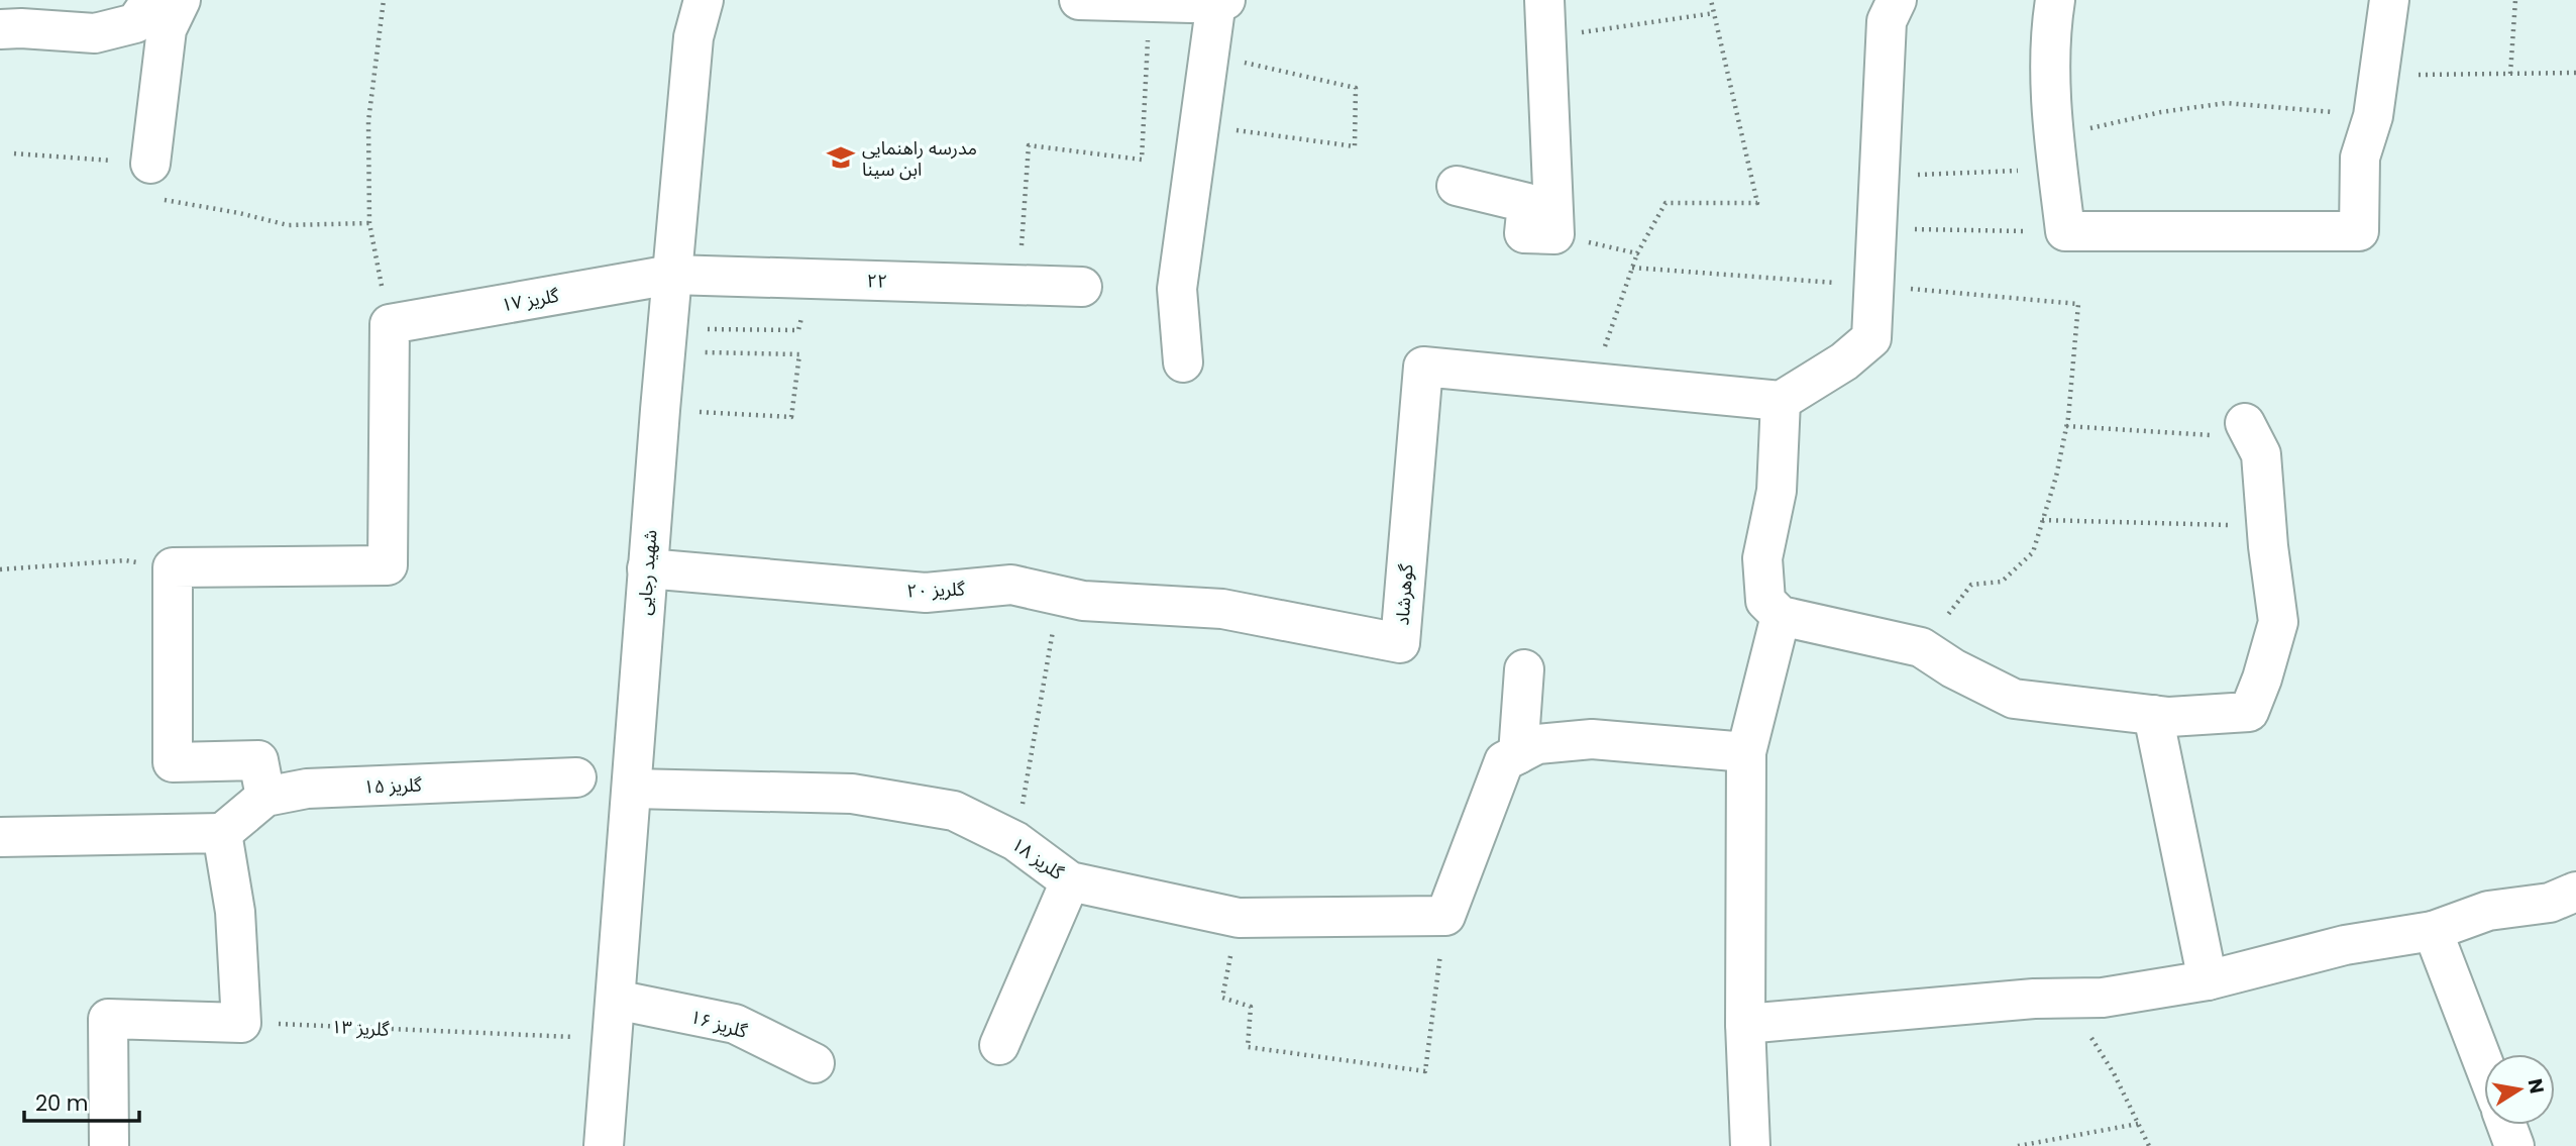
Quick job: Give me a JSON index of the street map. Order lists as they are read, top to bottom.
{
  "streets": {
    "street": [
      "۲۲",
      "گلریز ۱۷",
      "شهید رجایی",
      "گلریز ۲۰",
      "گوهرشاد",
      "گلریز ۱۵",
      "گلریز ۱۸",
      "گلریز ۱۶"
    ],
    "path": ["گلریز ۱۳"]
  },
  "crossings": [
    ["۲۲", "گلریز ۱۷"],
    ["۲۲", "شهید رجایی"],
    ["گلریز ۱۷", "شهید رجایی"],
    ["شهید رجایی", "گلریز ۲۰"],
    ["شهید رجایی", "گلریز ۱۸"],
    ["شهید رجایی", "گلریز ۱۶"],
    ["شهید رجایی", "گلریز ۱۳"],
    ["گلریز ۲۰", "گوهرشاد"]
  ],
  "places": {
    "school or university": ["مدرسه راهنمایی ابن سینا"]
  },
  "scale_bar": "20 m",
  "north": "right"
}
